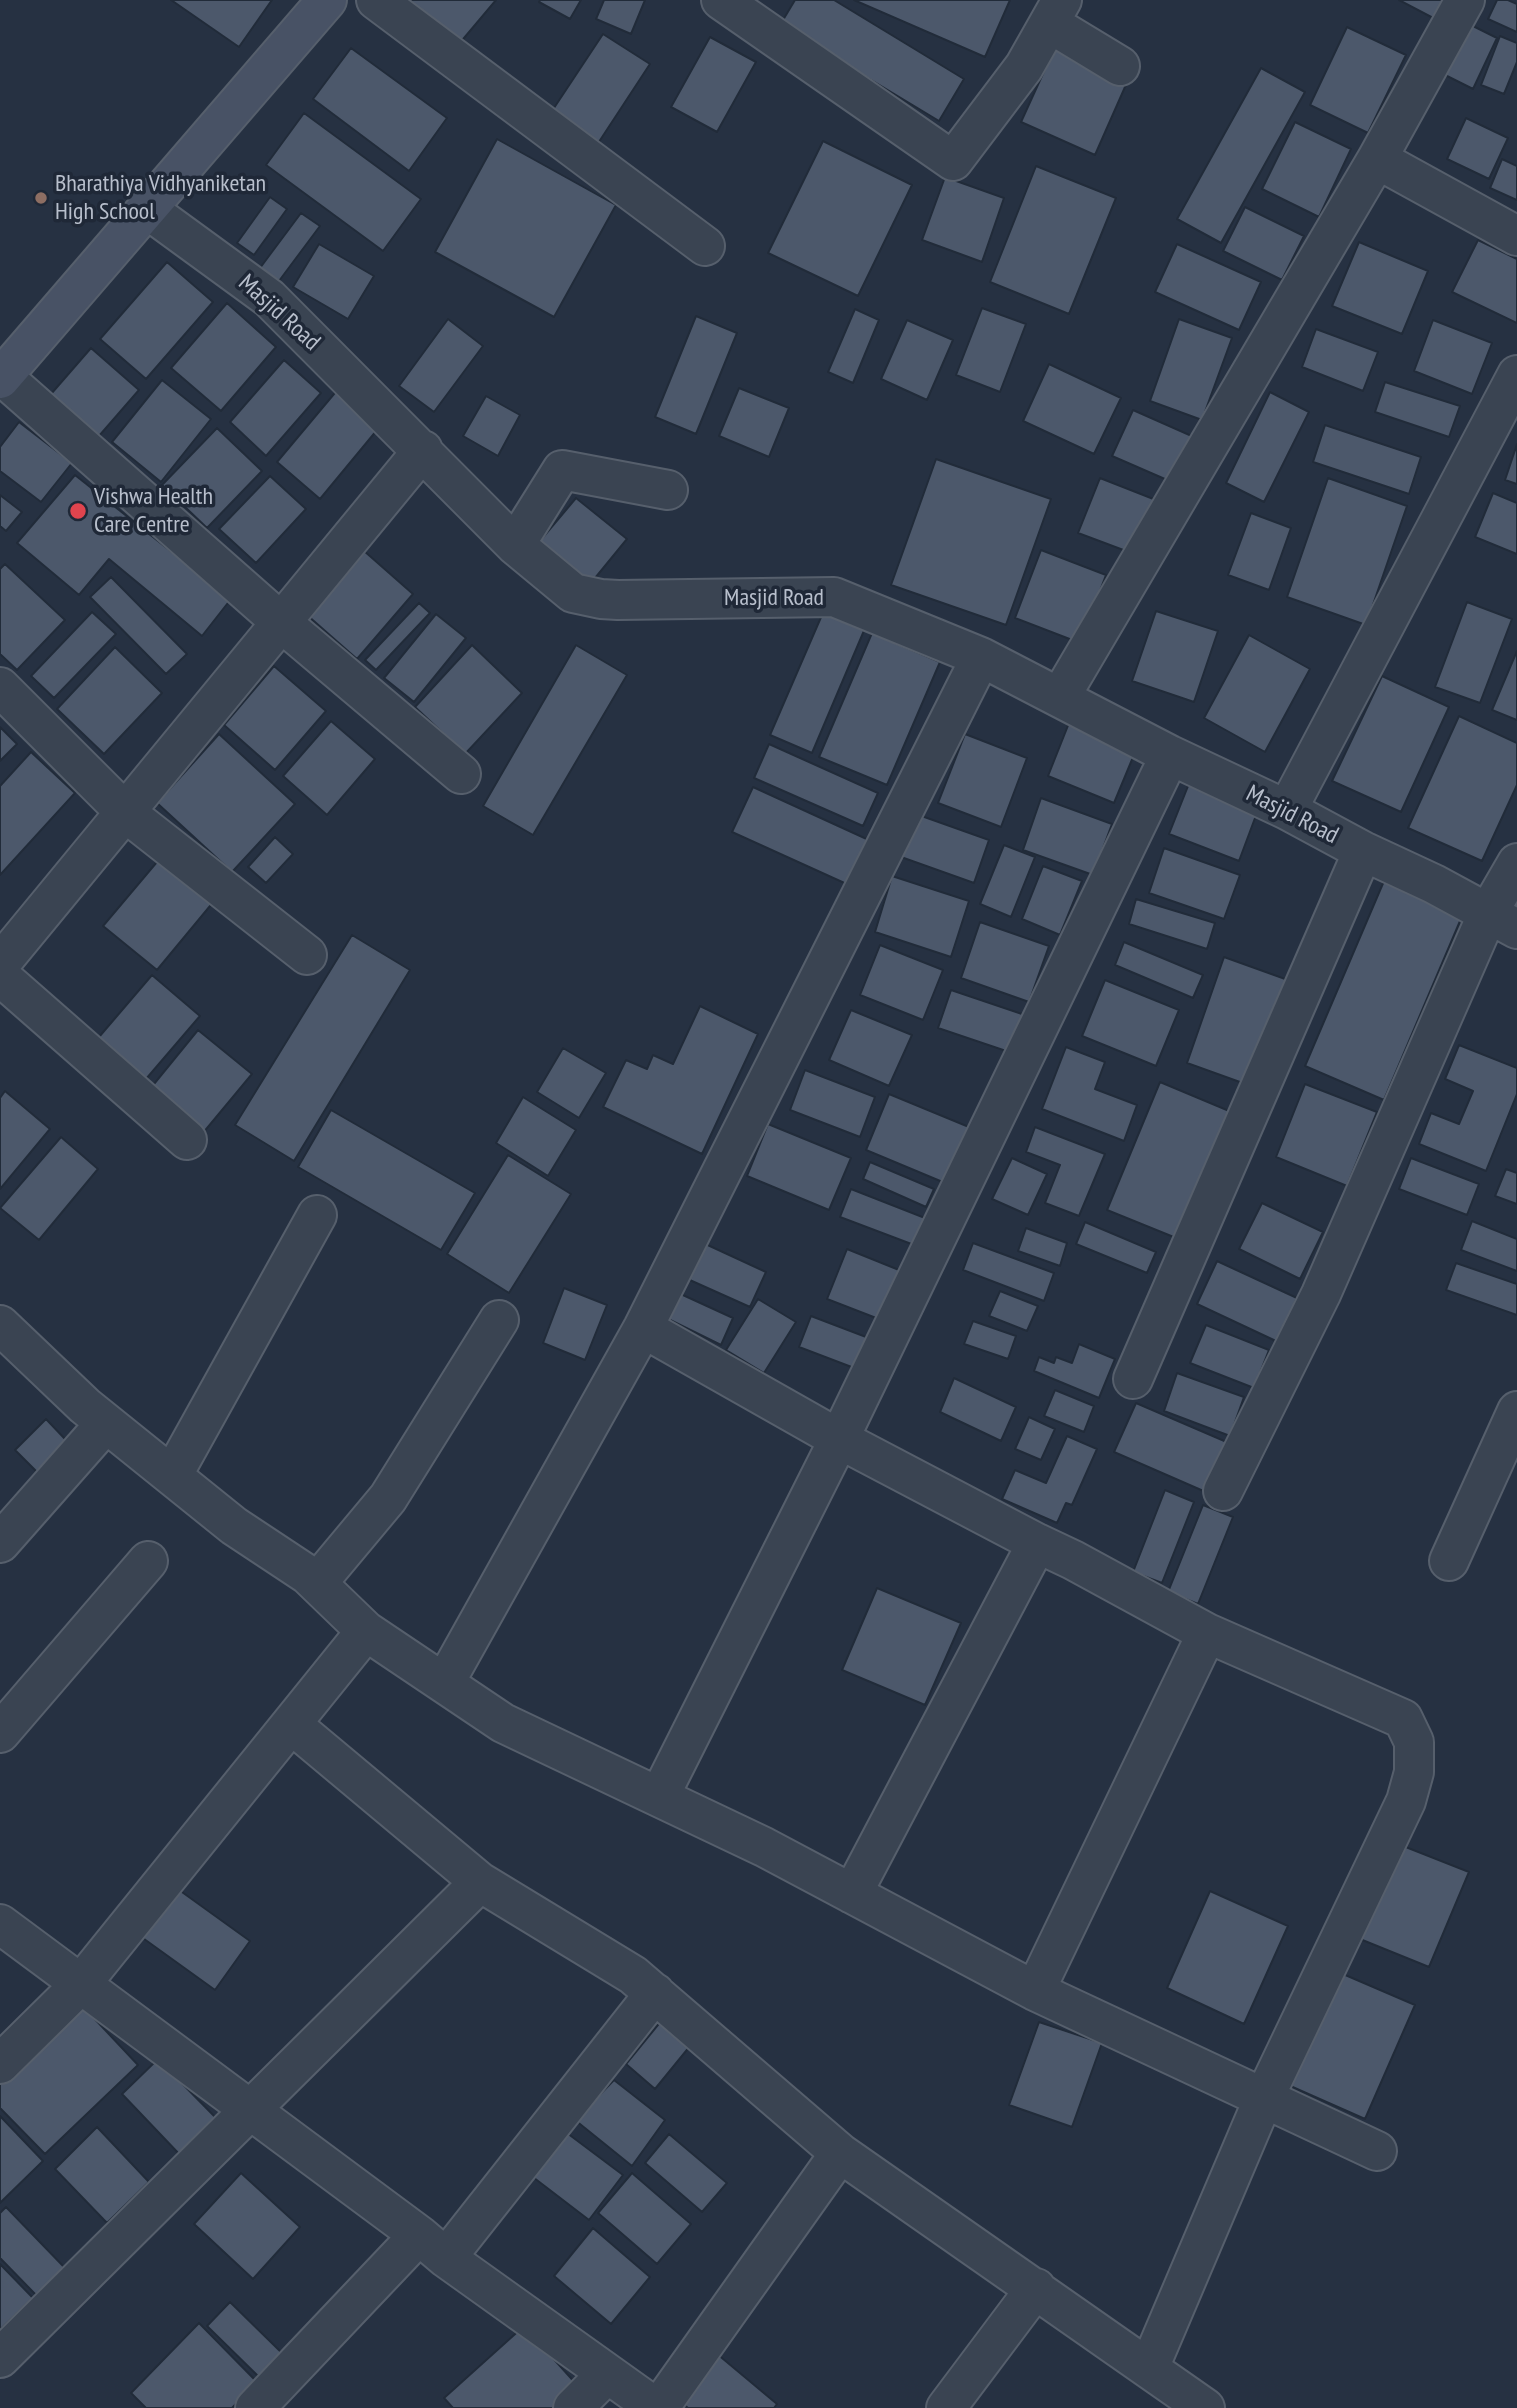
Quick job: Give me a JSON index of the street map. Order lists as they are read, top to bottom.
{
  "streets": {
    "street": ["Masjid Road"]
  },
  "places": ["Bharathiya Vidhyaniketan High School", "Vishwa Health Care Centre"]
}
